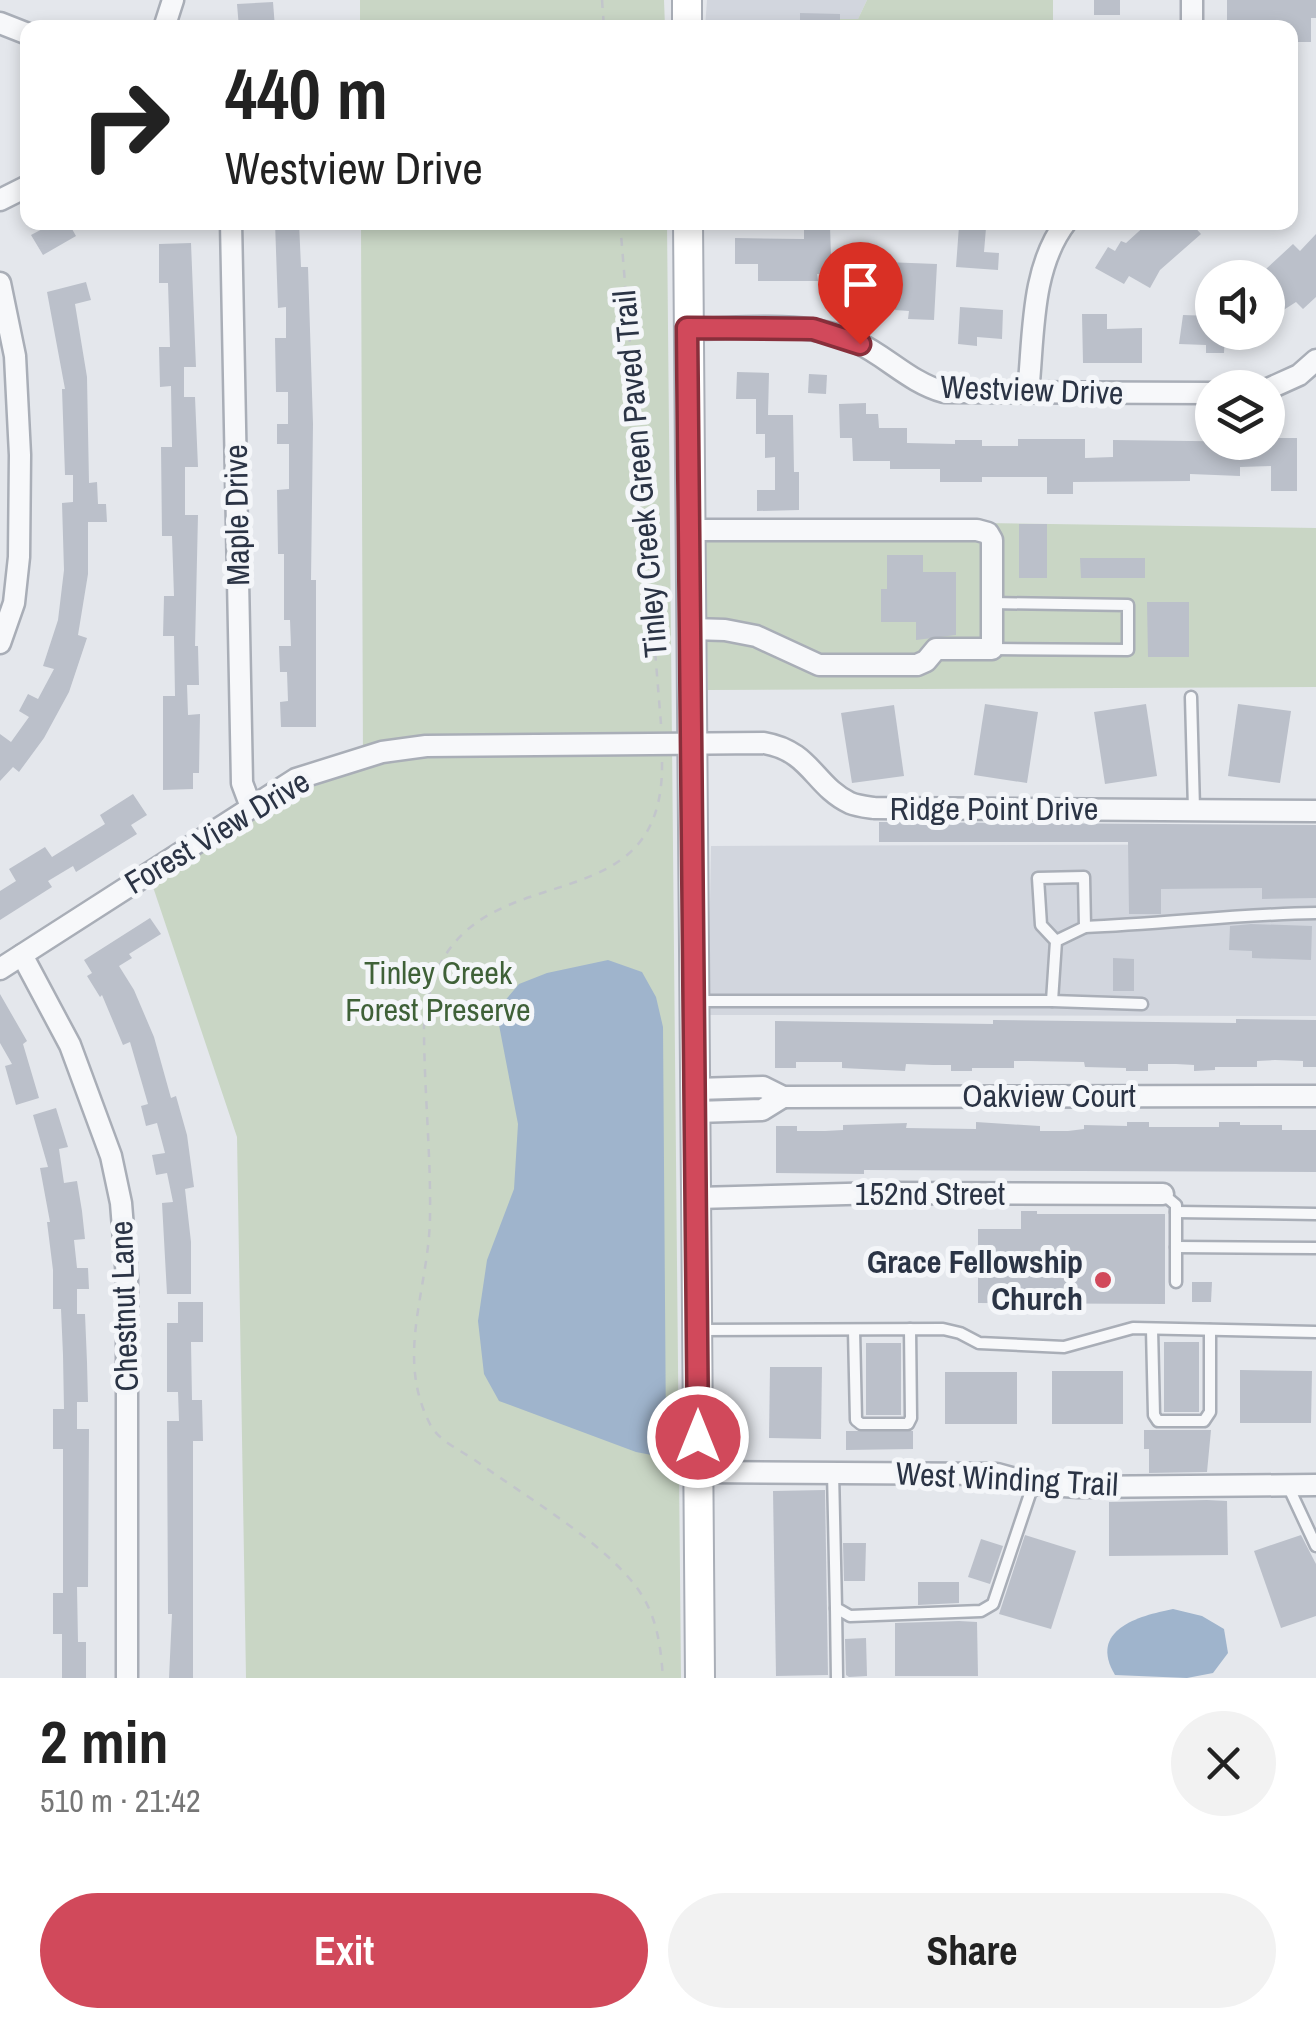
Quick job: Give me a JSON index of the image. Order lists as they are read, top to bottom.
{
  "streets": {
    "street": [
      "Westview Drive",
      "Maple Drive",
      "Ridge Point Drive",
      "Forest View Drive",
      "Oakview Court",
      "152nd Street",
      "Chestnut Lane",
      "West Winding Trail"
    ],
    "path": ["Tinley Creek Green Paved Trail"]
  },
  "crossings": [
    ["Maple Drive", "Forest View Drive"],
    ["Ridge Point Drive", "Forest View Drive"],
    ["Forest View Drive", "Chestnut Lane"]
  ],
  "parks": ["Tinley Creek Forest Preserve"],
  "places": ["Grace Fellowship Church"],
  "page": {
    "turn": ["440 m", "Westview Drive"],
    "heading": ["2 min", "510 m · 21:42"],
    "buttons": ["Exit", "Share"]
  }
}
